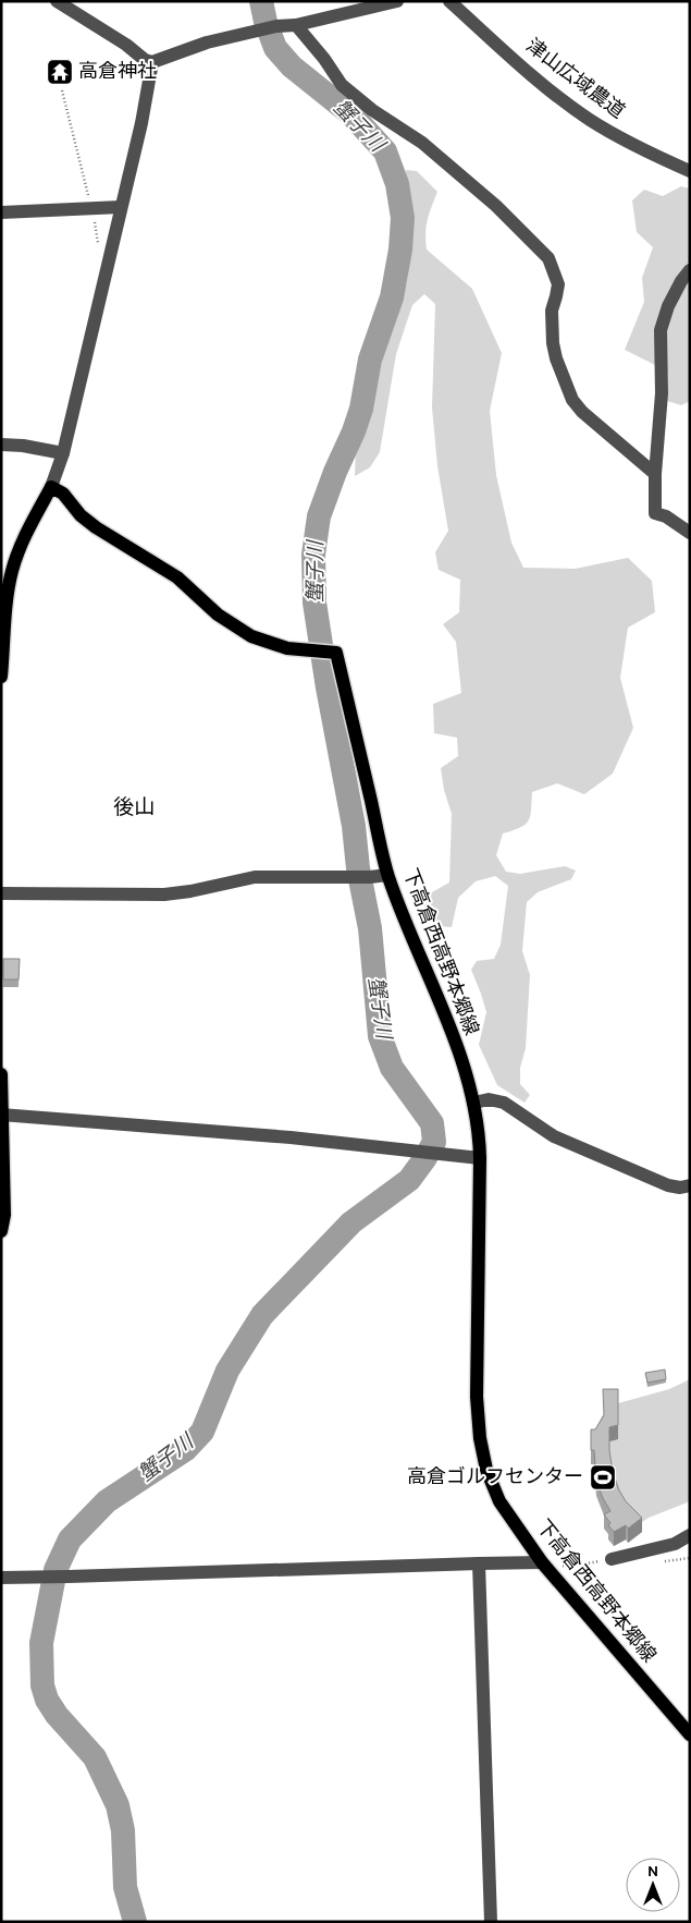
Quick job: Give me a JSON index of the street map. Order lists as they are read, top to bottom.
{
  "streets": {
    "main road": ["下高倉西高野本郷線"],
    "street": ["津山広域農道"]
  },
  "districts": ["後山"],
  "water": ["蟹子川"],
  "places": {
    "temple": ["高倉神社"],
    "sports": ["高倉ゴルフセンター"]
  },
  "north": "top"
}
